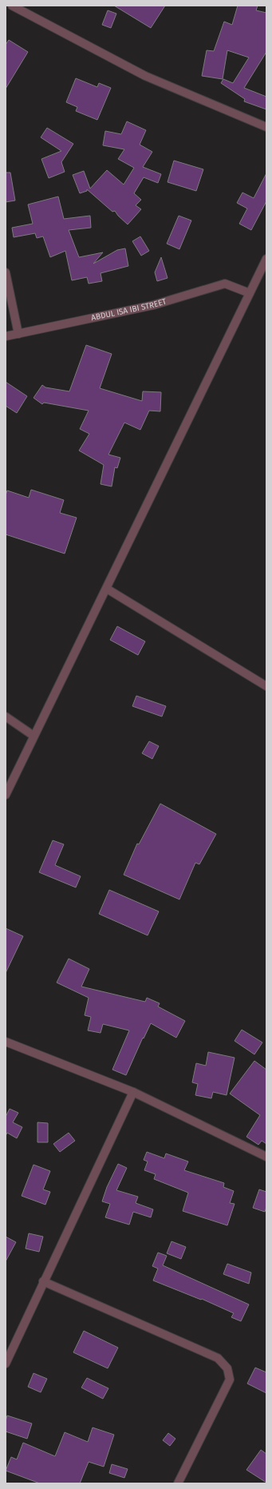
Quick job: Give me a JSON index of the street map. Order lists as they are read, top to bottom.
{
  "streets": {
    "street": ["ABDUL ISA IBI STREET"]
  }
}
